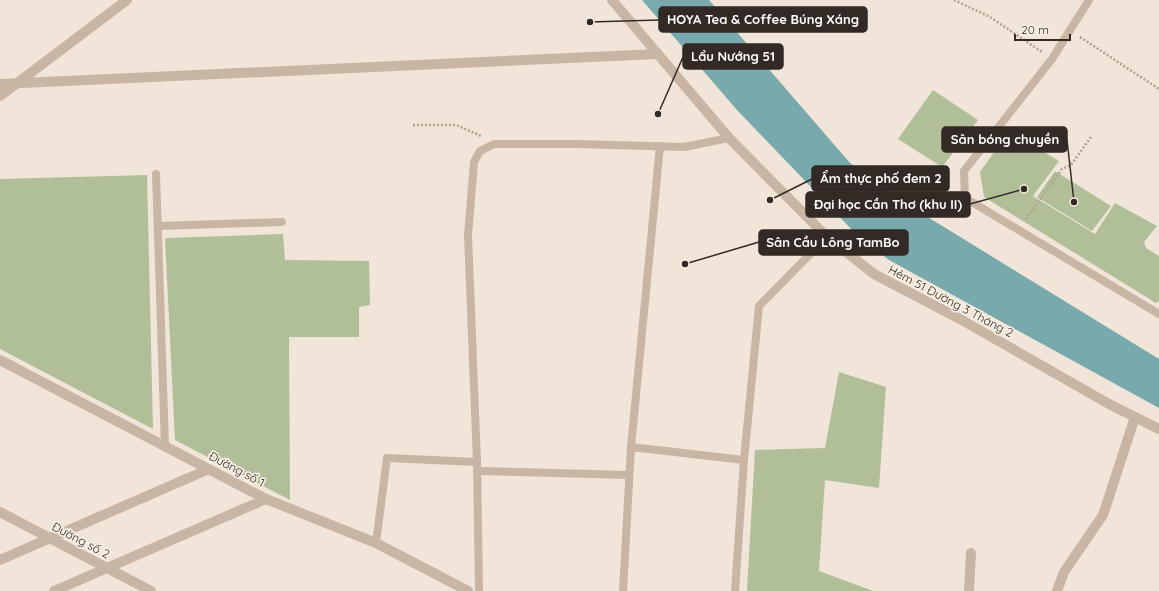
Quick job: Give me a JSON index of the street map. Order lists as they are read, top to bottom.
{
  "streets": {
    "street": ["Hẻm 51 Đường 3 Tháng 2", "Đường số 1", "Đường số 2"]
  },
  "places": [
    "HOYA Tea & Coffee Búng Xáng",
    "Lẩu Nướng 51",
    "Đại học Cần Thơ (khu II)",
    "Ẩm thực phố đem 2",
    "Sân bóng chuyền",
    "Sân Cầu Lông TamBo"
  ],
  "scale_bar": "20 m"
}
